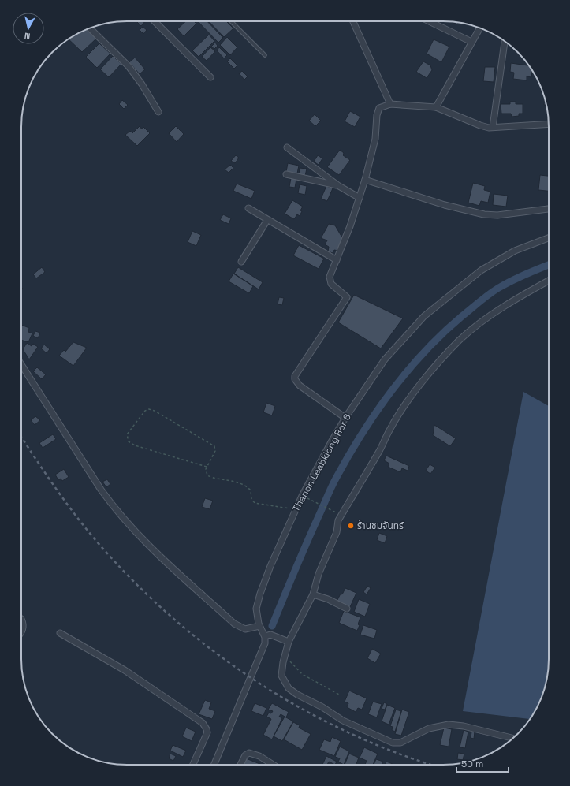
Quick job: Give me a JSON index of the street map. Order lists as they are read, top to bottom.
{
  "streets": {
    "street": ["Thanon Leabklong Ror 6"]
  },
  "places": ["ร้านชมจันทร์"],
  "scale_bar": "50 m",
  "north": "bottom"
}
